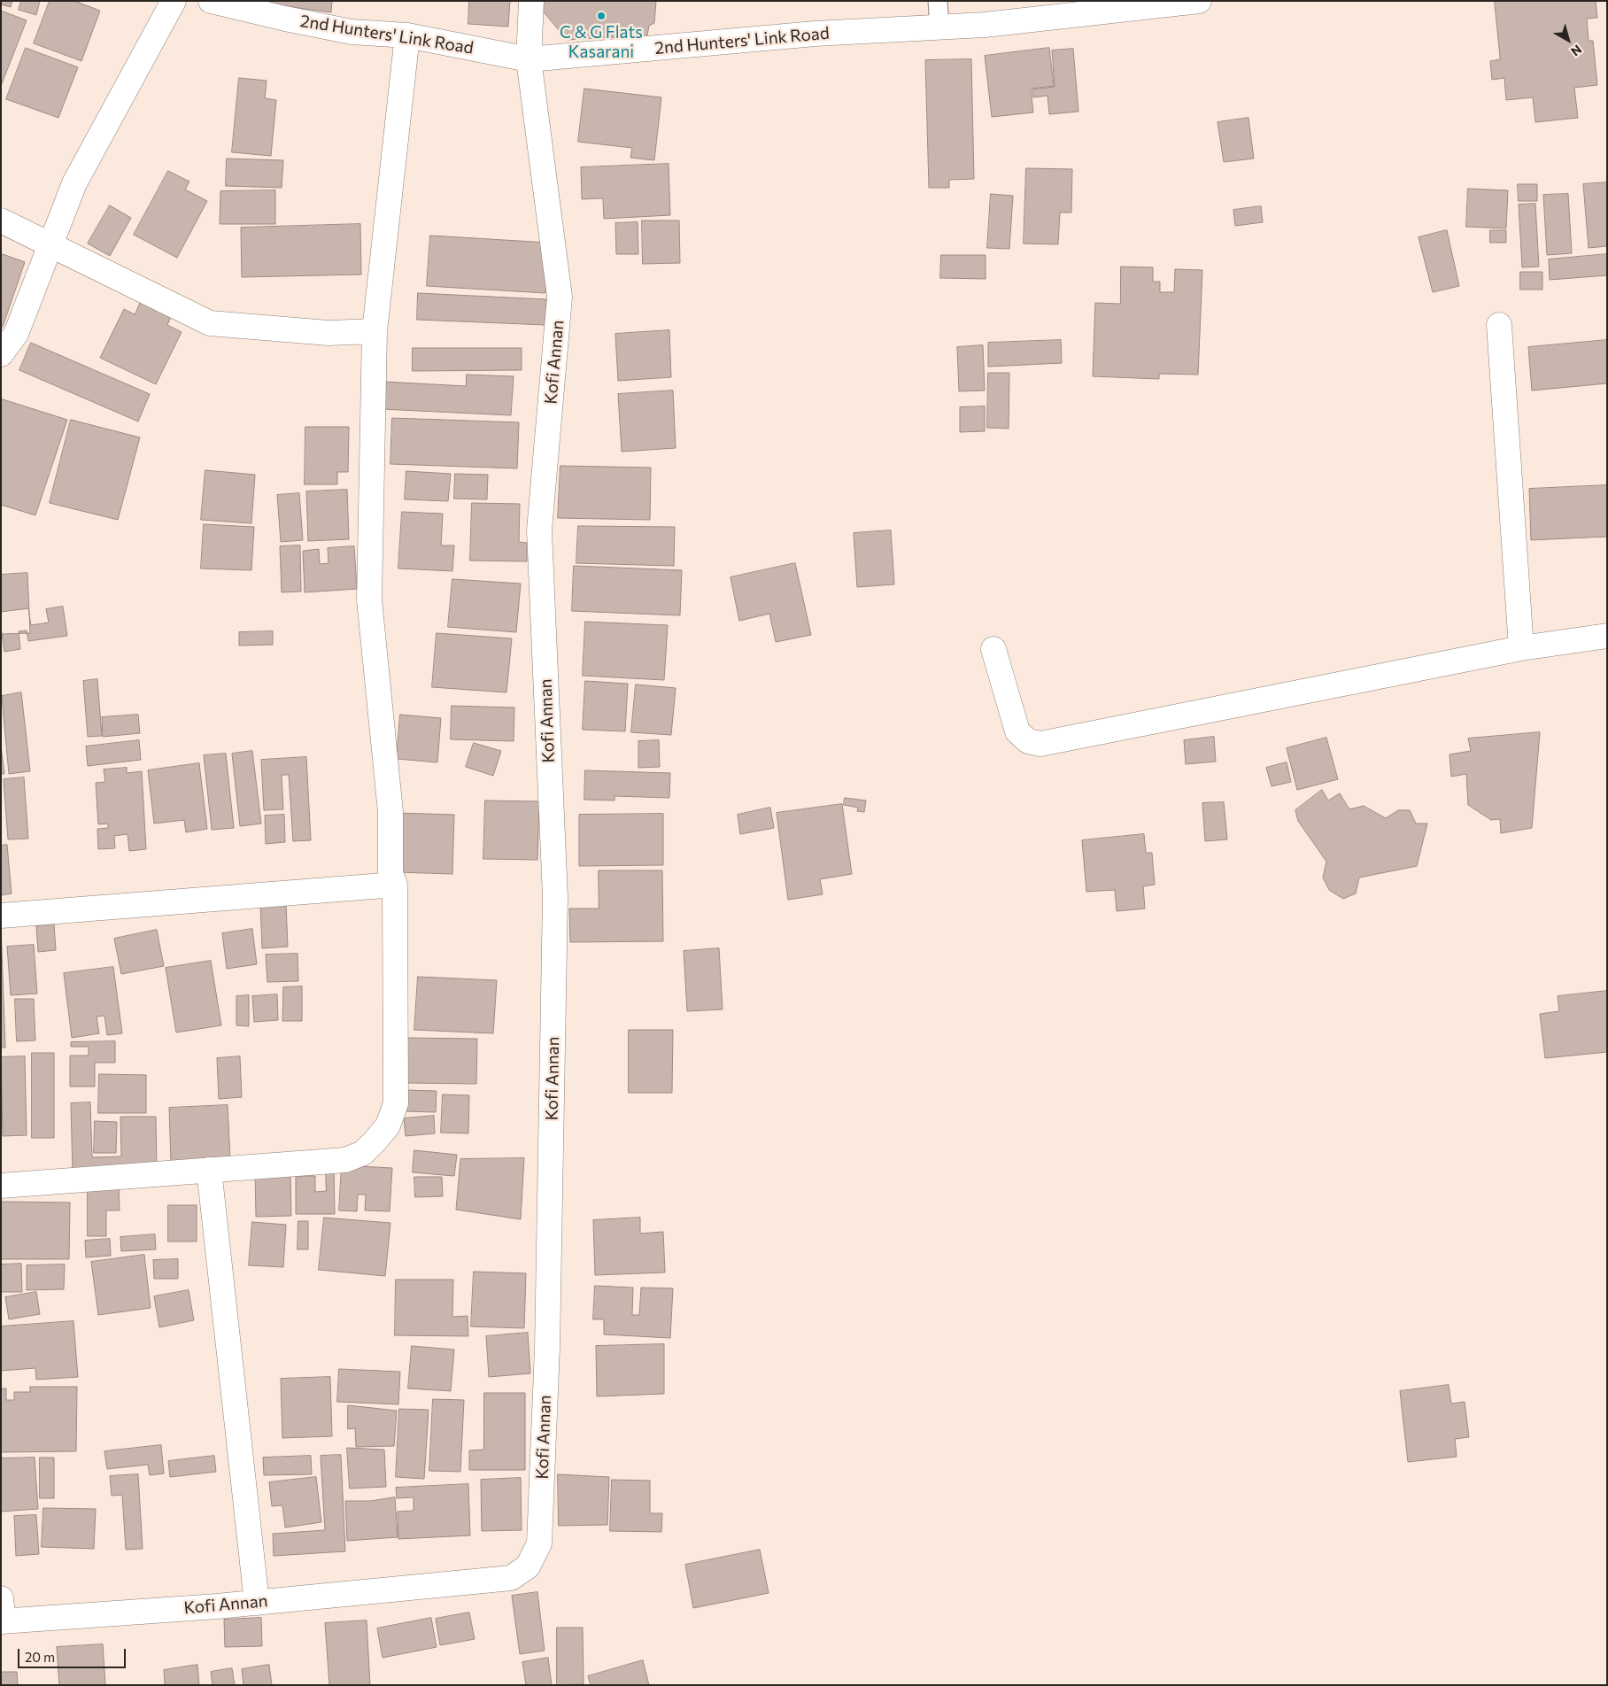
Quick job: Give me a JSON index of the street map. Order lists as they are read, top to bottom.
{
  "streets": {
    "street": ["2nd Hunters' Link Road", "Kofi Annan"]
  },
  "crossings": [
    ["2nd Hunters' Link Road", "Kofi Annan"]
  ],
  "places": ["C & G Flats Kasarani"],
  "scale_bar": "20 m",
  "north": "bottom right"
}
